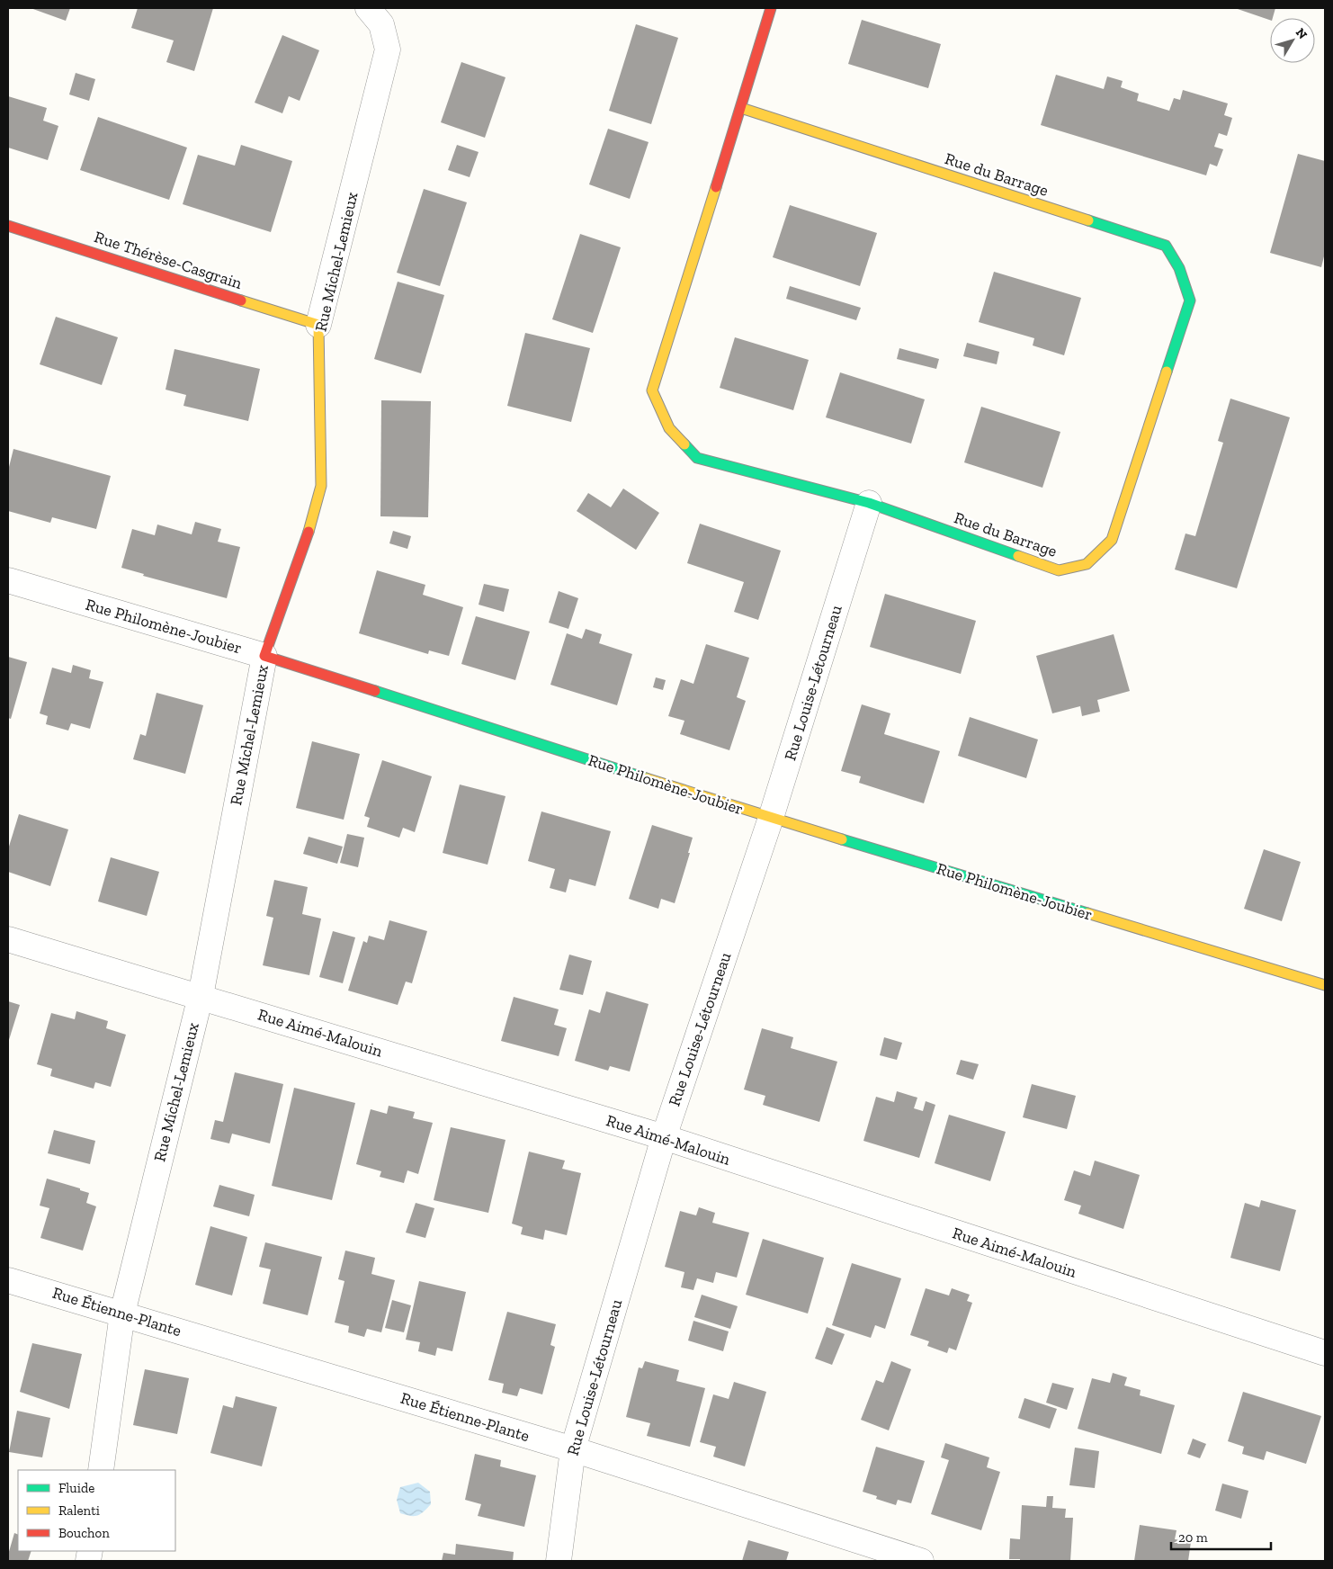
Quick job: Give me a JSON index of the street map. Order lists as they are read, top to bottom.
{
  "streets": {
    "street": [
      "Rue du Barrage",
      "Rue Thérèse-Casgrain",
      "Rue Michel-Lemieux",
      "Rue Philomène-Joubier",
      "Rue Louise-Létourneau",
      "Rue Aimé-Malouin",
      "Rue Étienne-Plante"
    ]
  },
  "crossings": [
    ["Rue du Barrage", "Rue Louise-Létourneau"],
    ["Rue Thérèse-Casgrain", "Rue Michel-Lemieux"],
    ["Rue Michel-Lemieux", "Rue Philomène-Joubier"],
    ["Rue Michel-Lemieux", "Rue Aimé-Malouin"],
    ["Rue Michel-Lemieux", "Rue Étienne-Plante"],
    ["Rue Philomène-Joubier", "Rue Louise-Létourneau"],
    ["Rue Louise-Létourneau", "Rue Aimé-Malouin"],
    ["Rue Louise-Létourneau", "Rue Étienne-Plante"]
  ],
  "legend": ["Fluide", "Ralenti", "Bouchon"],
  "scale_bar": "20 m",
  "north": "top right"
}
